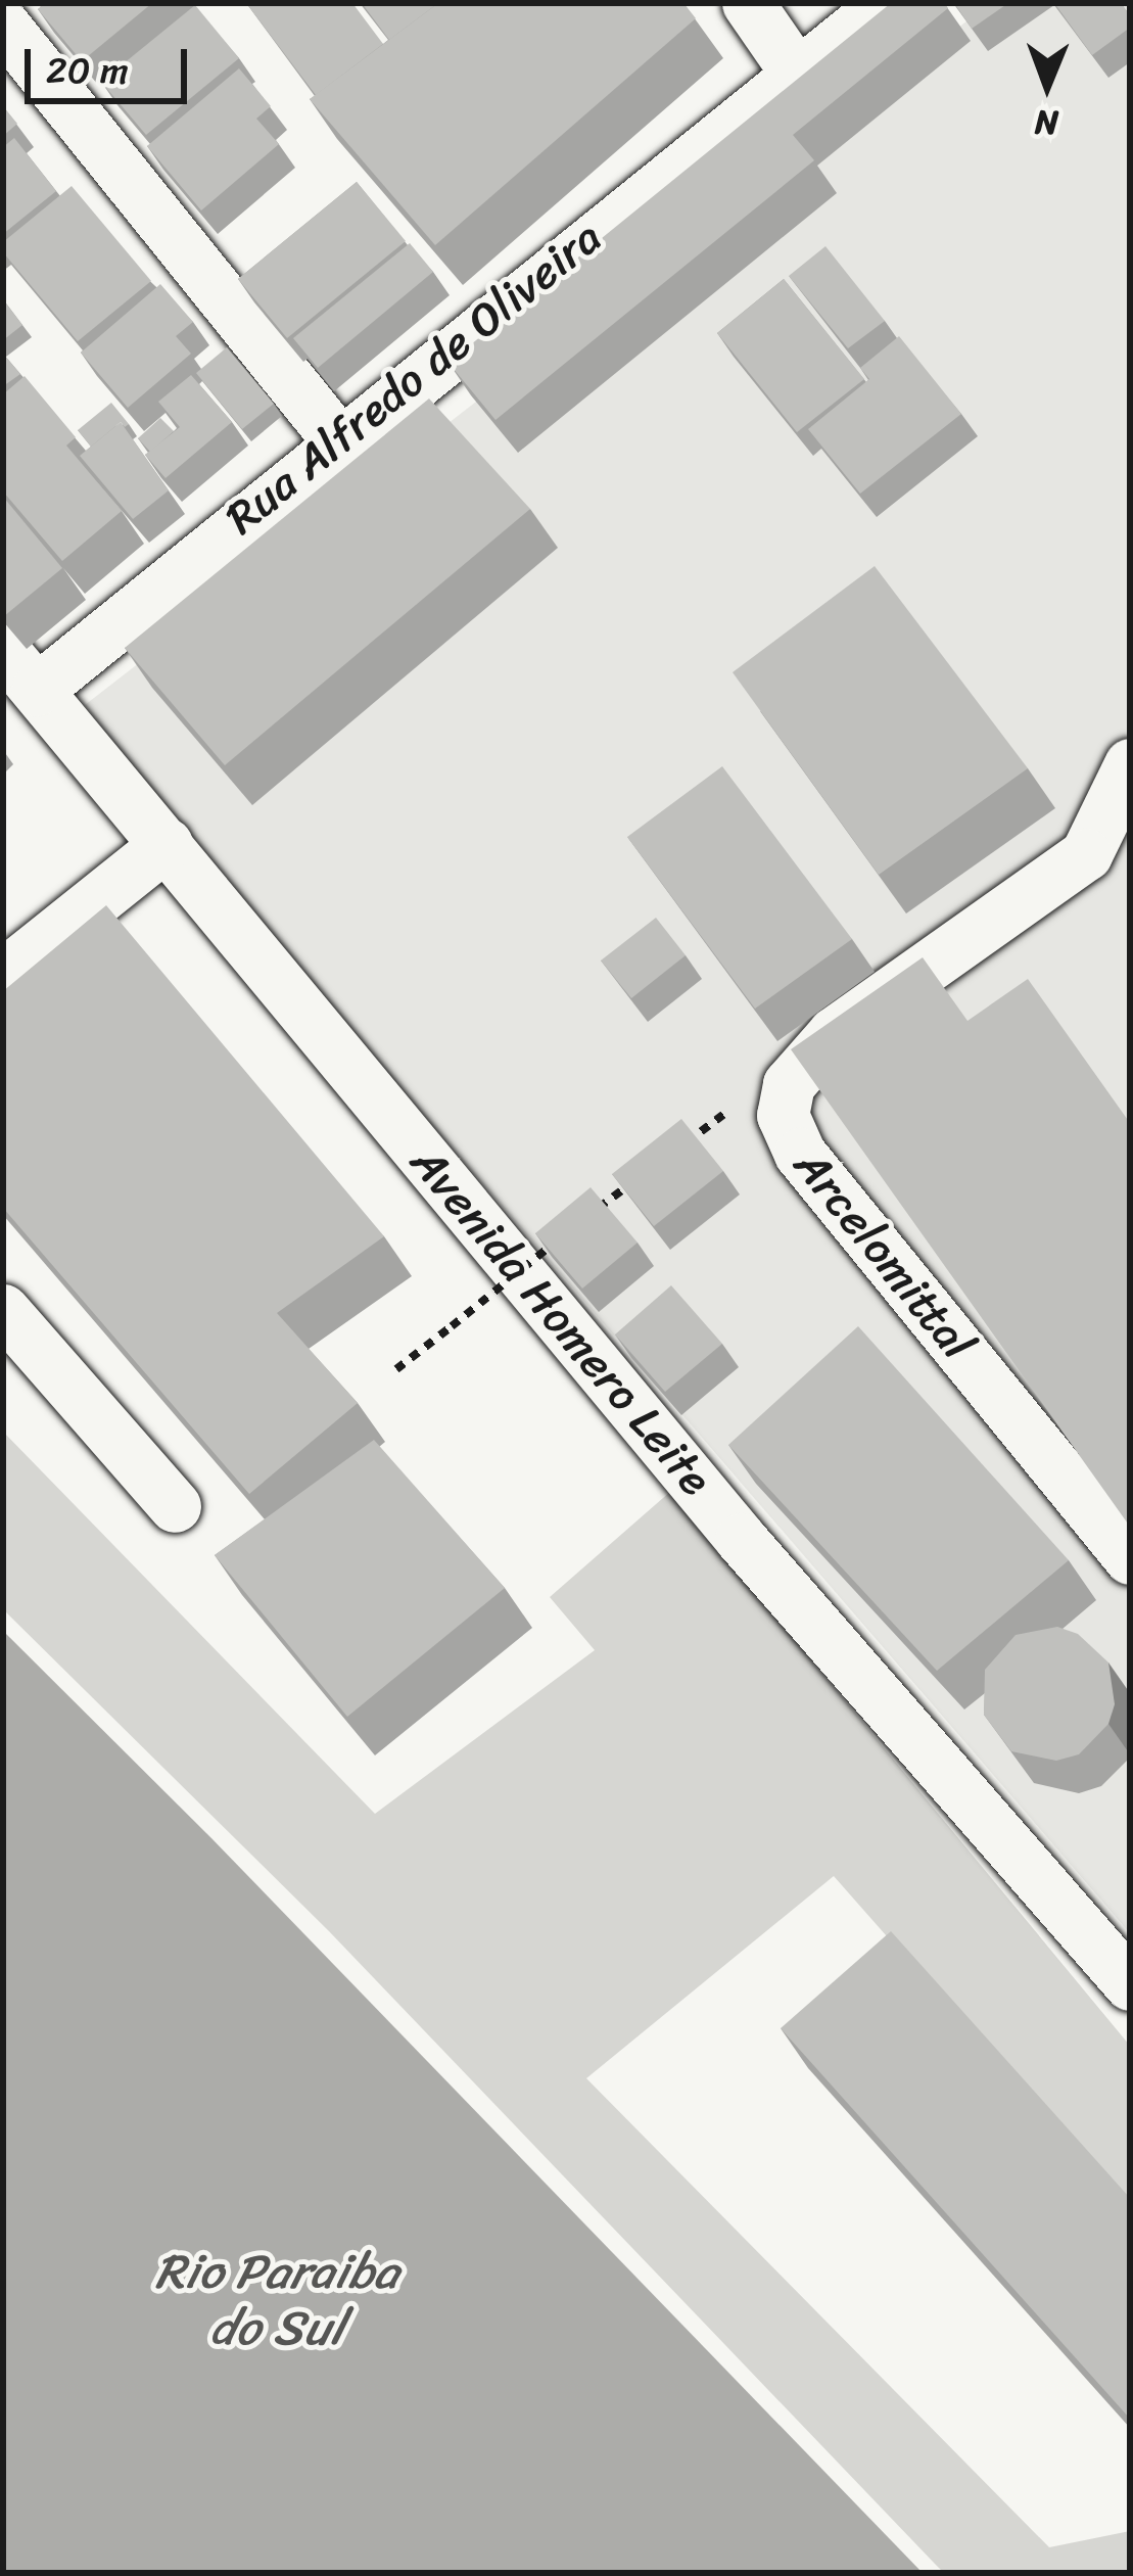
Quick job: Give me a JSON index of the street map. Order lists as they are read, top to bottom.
{
  "streets": {
    "street": ["Rua Alfredo de Oliveira", "Arcelomittal", "Avenida Homero Leite"]
  },
  "crossings": [
    ["Rua Alfredo de Oliveira", "Avenida Homero Leite"]
  ],
  "water": ["Rio Paraiba do Sul"],
  "scale_bar": "20 m",
  "north": "bottom"
}
